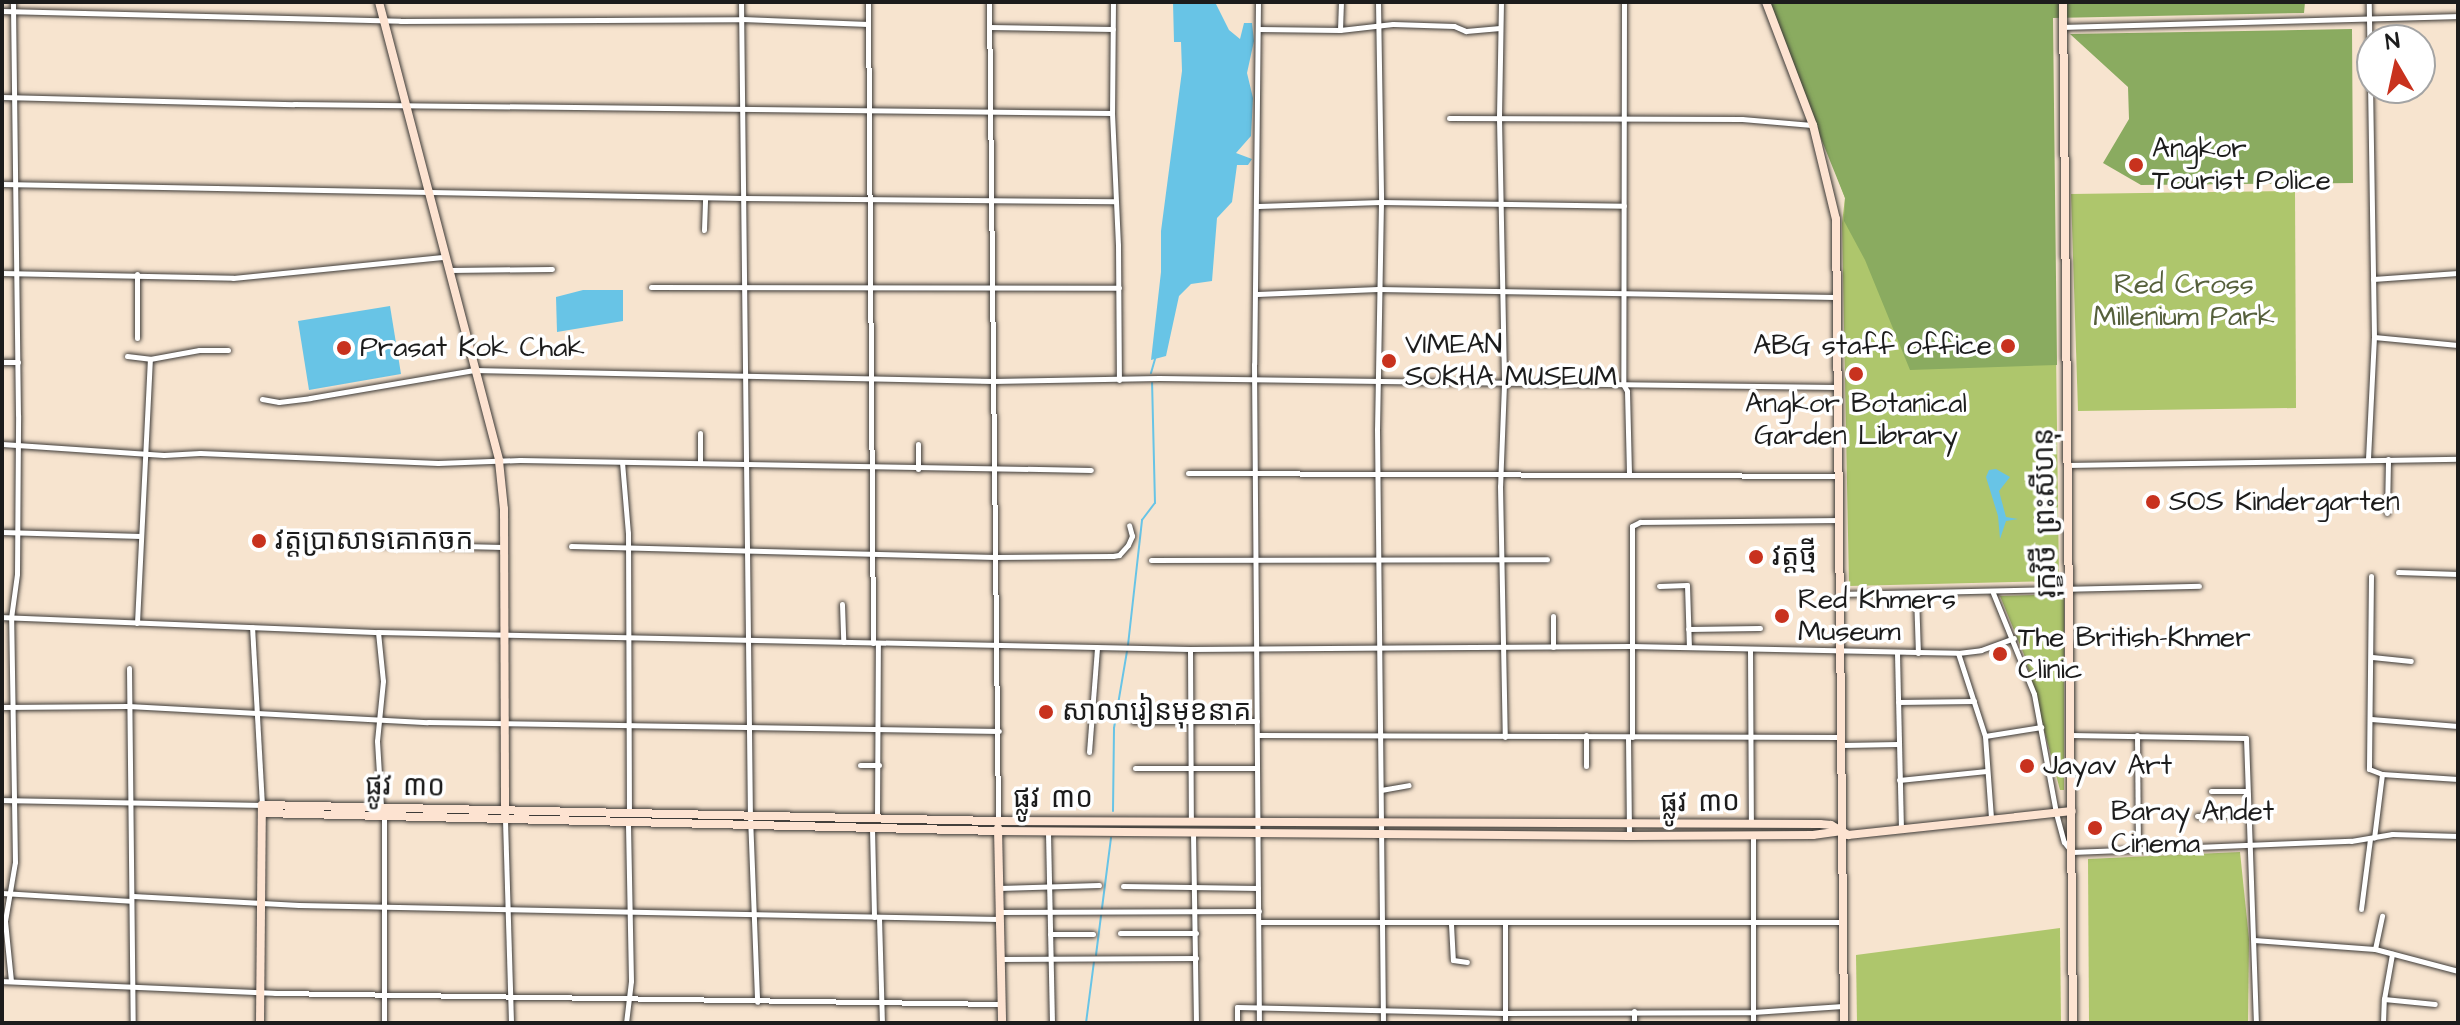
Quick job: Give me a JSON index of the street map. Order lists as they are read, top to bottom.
{
  "streets": {
    "street": ["រុក្ខវិថី ព្រះសីហនុ", "ផ្លូវ ៣០"]
  },
  "crossings": [
    ["រុក្ខវិថី ព្រះសីហនុ", "ផ្លូវ ៣០"]
  ],
  "parks": ["Red Cross Millenium Park"],
  "places": [
    "Angkor Tourist Police",
    "ABG staff office",
    "Prasat Kok Chak",
    "VIMEAN SOKHA MUSEUM",
    "Angkor Botanical Garden Library",
    "SOS Kindergarten",
    "វត្តប្រាសាទគោកចក",
    "វត្តថ្មី",
    "Red Khmers Museum",
    "The British-Khmer Clinic",
    "សាលារៀនមុខនាគ",
    "Jayav Art",
    "Baray Andet Cinema"
  ],
  "north": "top"
}
